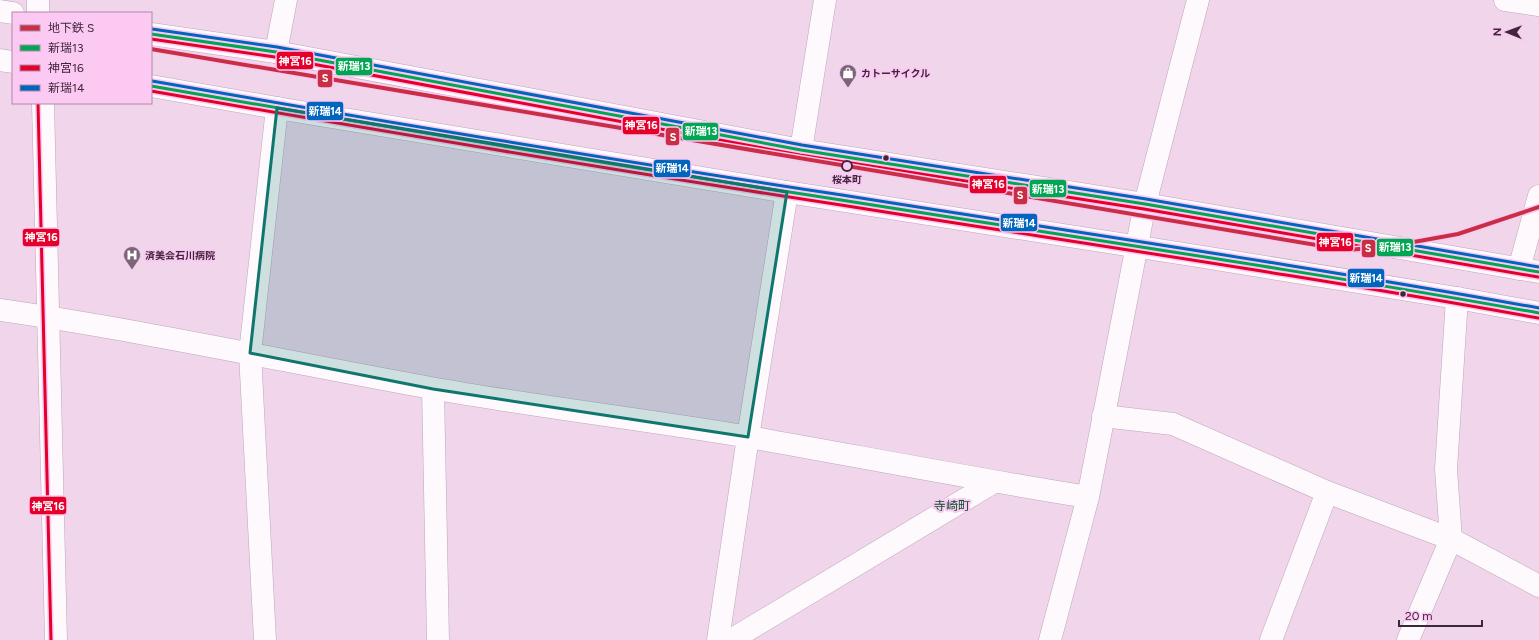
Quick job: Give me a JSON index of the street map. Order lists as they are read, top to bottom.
{
  "districts": ["寺崎町"],
  "places": {
    "shop": ["カトーサイクル"],
    "other": ["桜本町"],
    "hospital": ["済美会石川病院"]
  },
  "lines": [
    "transit line 新瑞14",
    "transit line 新瑞13",
    "transit line 神宮16",
    "metro line S"
  ],
  "legend": [
    "地下鉄 S",
    "新瑞13",
    "神宮16",
    "新瑞14"
  ],
  "scale_bar": "20 m",
  "north": "left"
}
